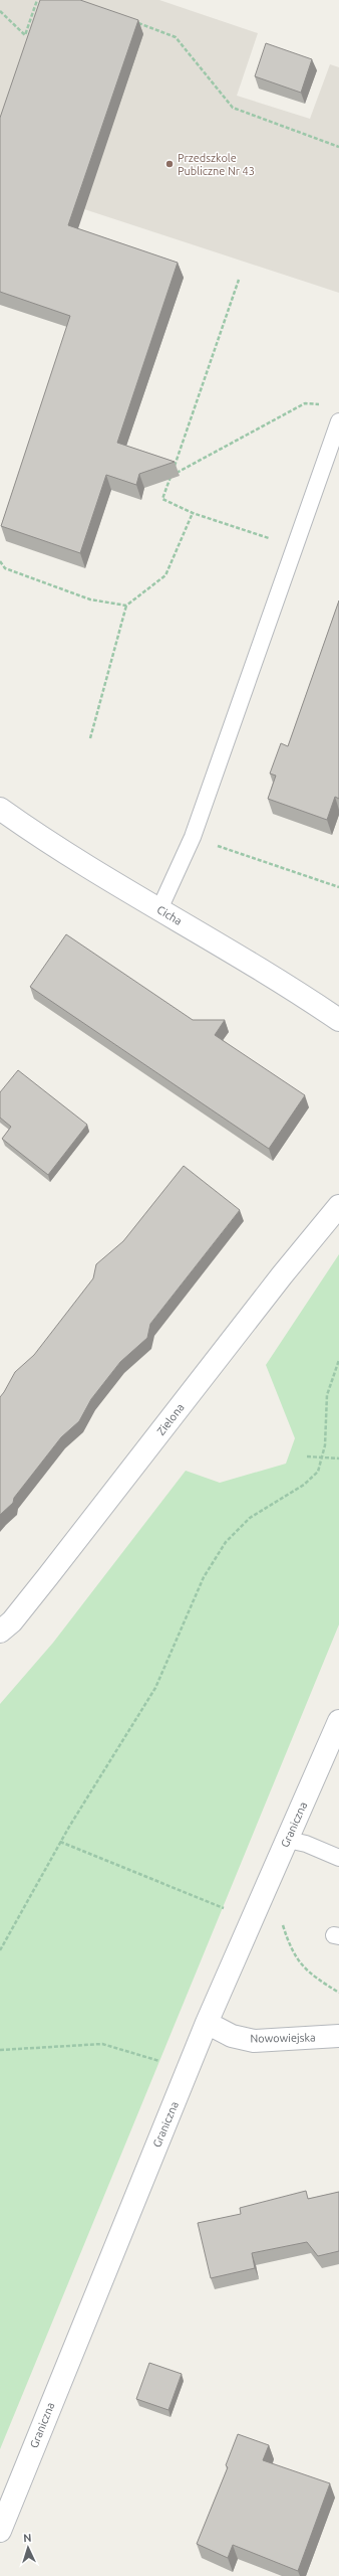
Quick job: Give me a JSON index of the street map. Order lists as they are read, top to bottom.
{
  "streets": {
    "street": [
      "Cicha",
      "Zielona",
      "Graniczna",
      "Nowowiejska"
    ]
  },
  "crossings": [
    ["Graniczna", "Nowowiejska"]
  ],
  "places": ["Przedszkole Publiczne Nr 43"],
  "north": "top"
}
